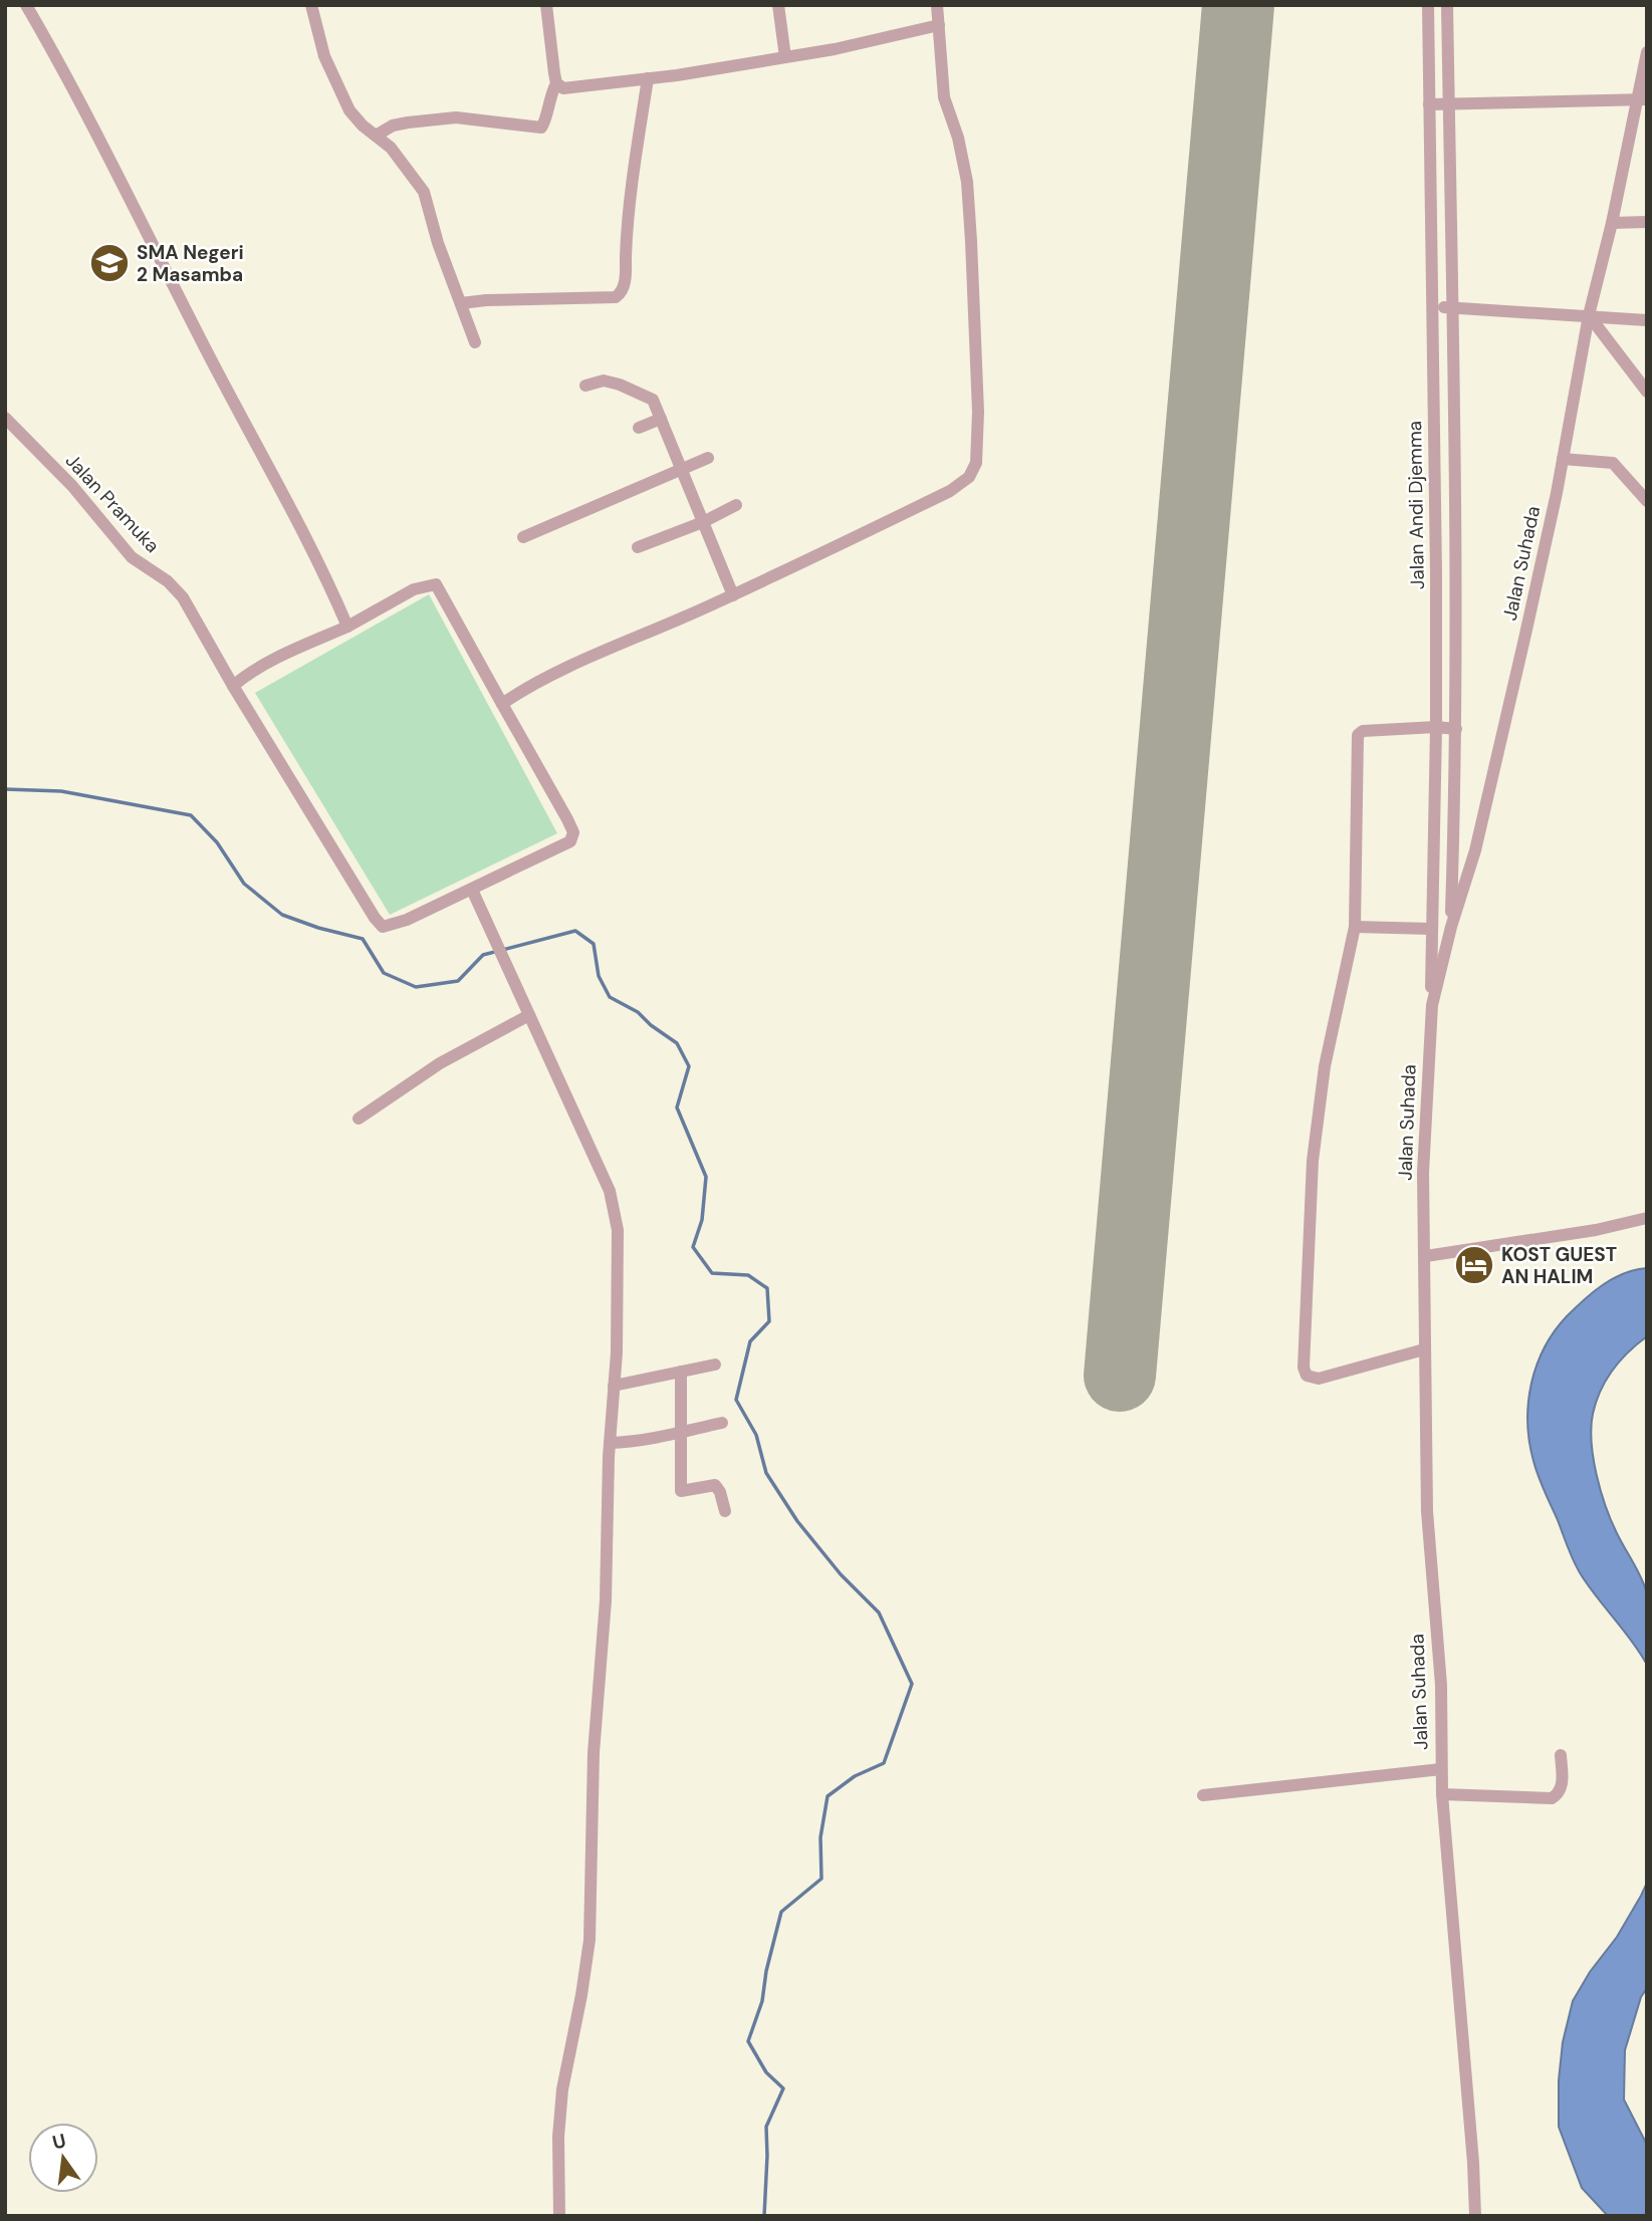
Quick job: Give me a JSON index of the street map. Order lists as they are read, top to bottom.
{
  "streets": {
    "street": ["Jalan Pramuka", "Jalan Andi Djemma", "Jalan Suhada"]
  },
  "crossings": [
    ["Jalan Andi Djemma", "Jalan Suhada"]
  ],
  "places": {
    "school or university": ["SMA Negeri 2 Masamba"],
    "hotel": ["KOST GUEST AN HALIM"]
  },
  "north": "top"
}
